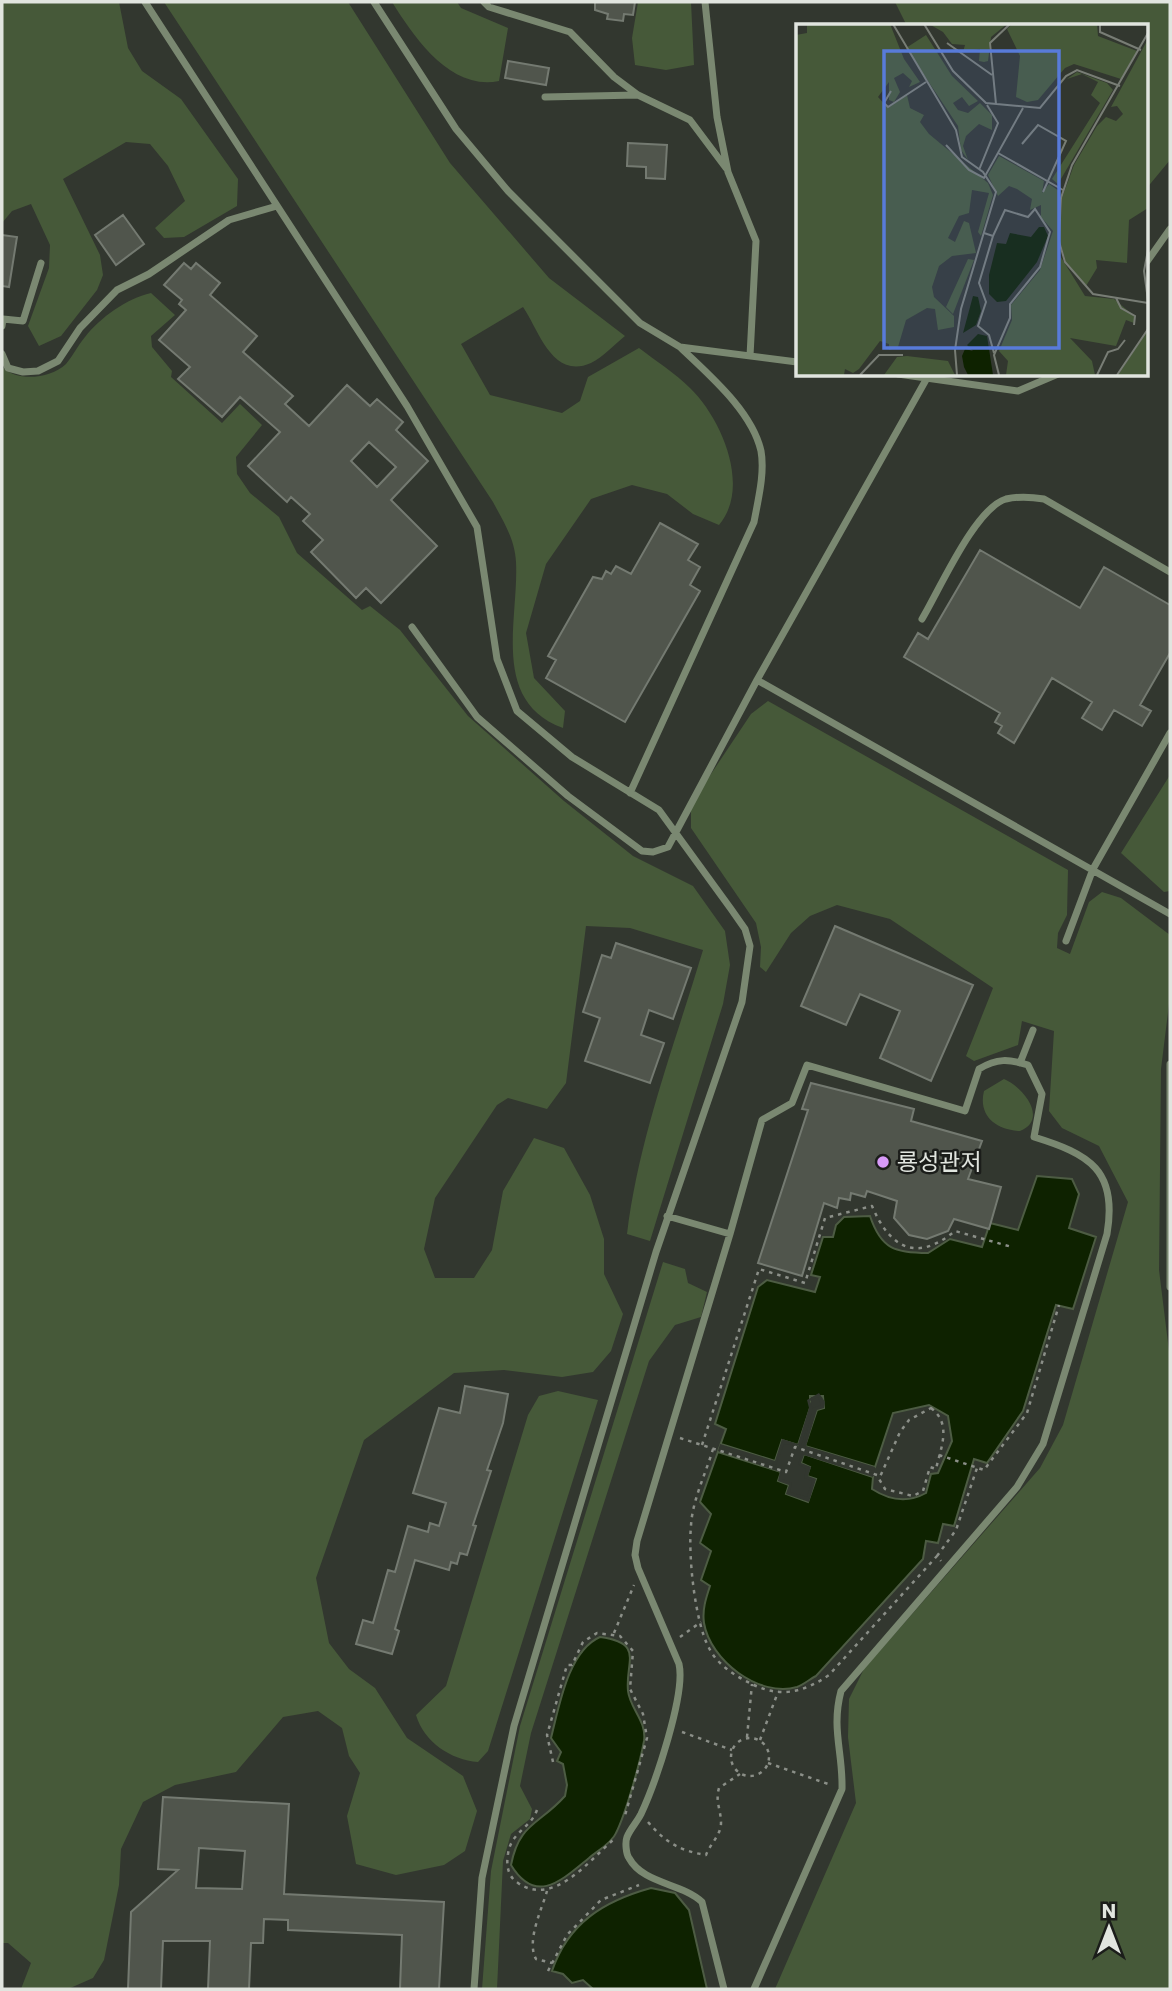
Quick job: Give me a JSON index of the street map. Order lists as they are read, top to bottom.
{
  "places": ["룡성관저"],
  "north": "top"
}
